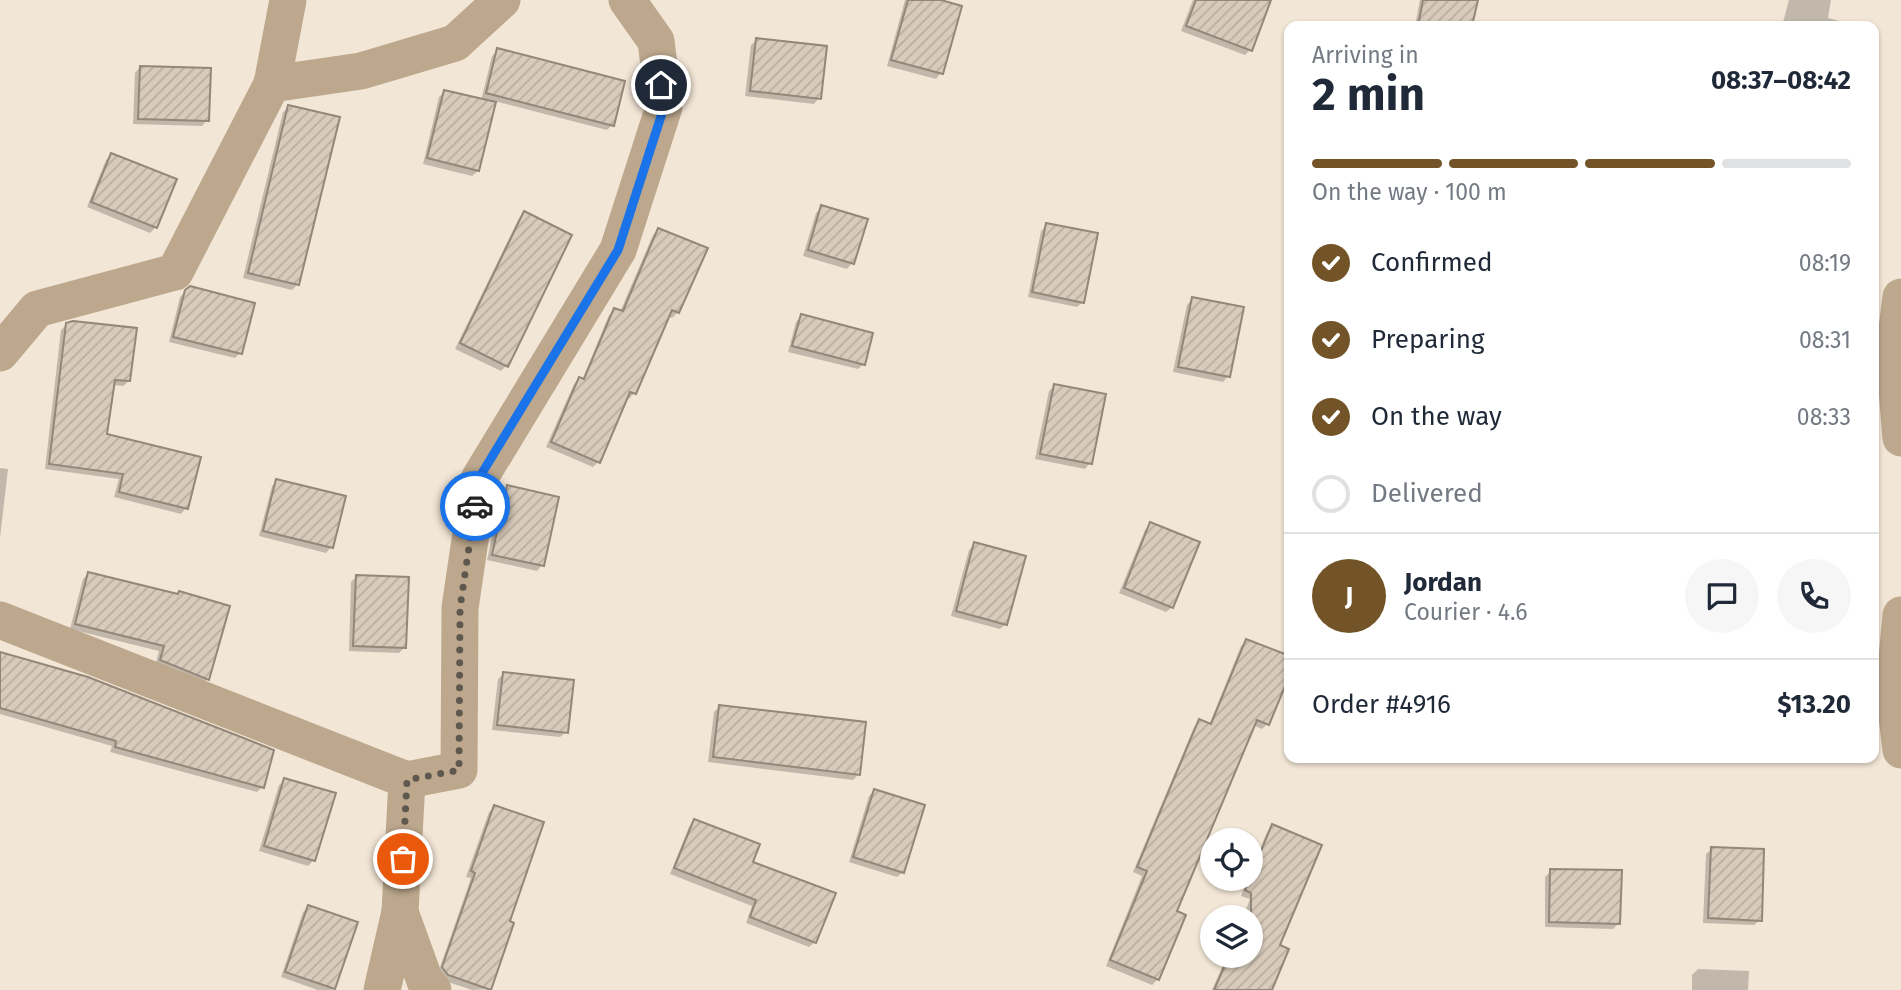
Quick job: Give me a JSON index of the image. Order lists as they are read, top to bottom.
{
  "page": {
    "heading": ["2 min", "Arriving in", "08:37–08:42"],
    "panel": [
      "Jordan",
      "Courier · 4.6",
      "Order #4916",
      "$13.20"
    ],
    "bar": "On the way · 100 m",
    "list": [
      ["Confirmed", "08:19"],
      ["Preparing", "08:31"],
      ["On the way", "08:33"],
      "Delivered"
    ],
    "round": "J"
  }
}
